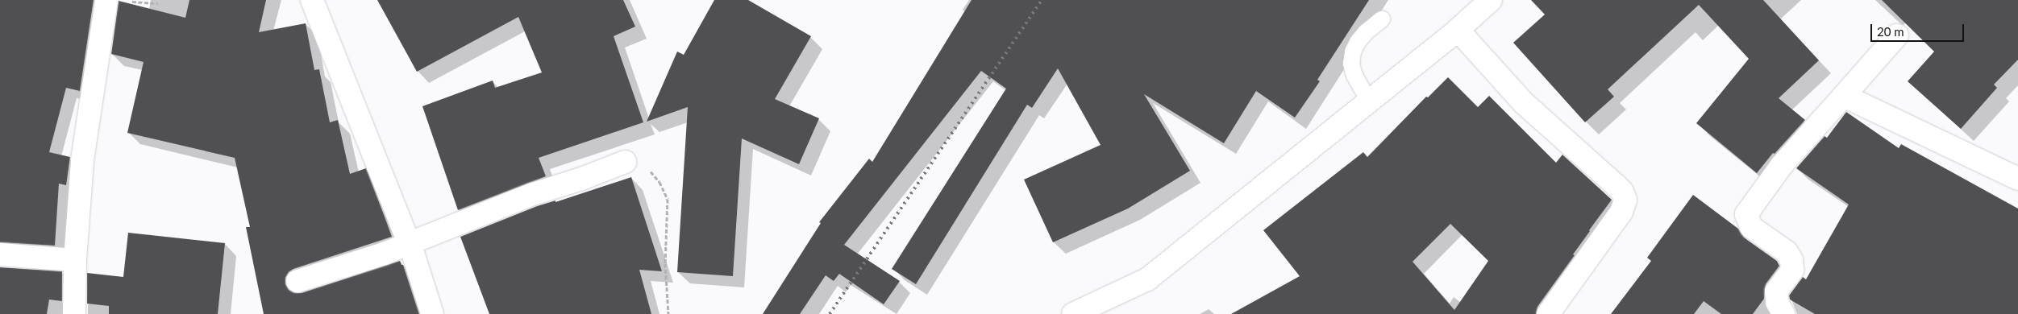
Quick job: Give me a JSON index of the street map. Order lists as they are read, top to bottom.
{
  "scale_bar": "20 m"
}
